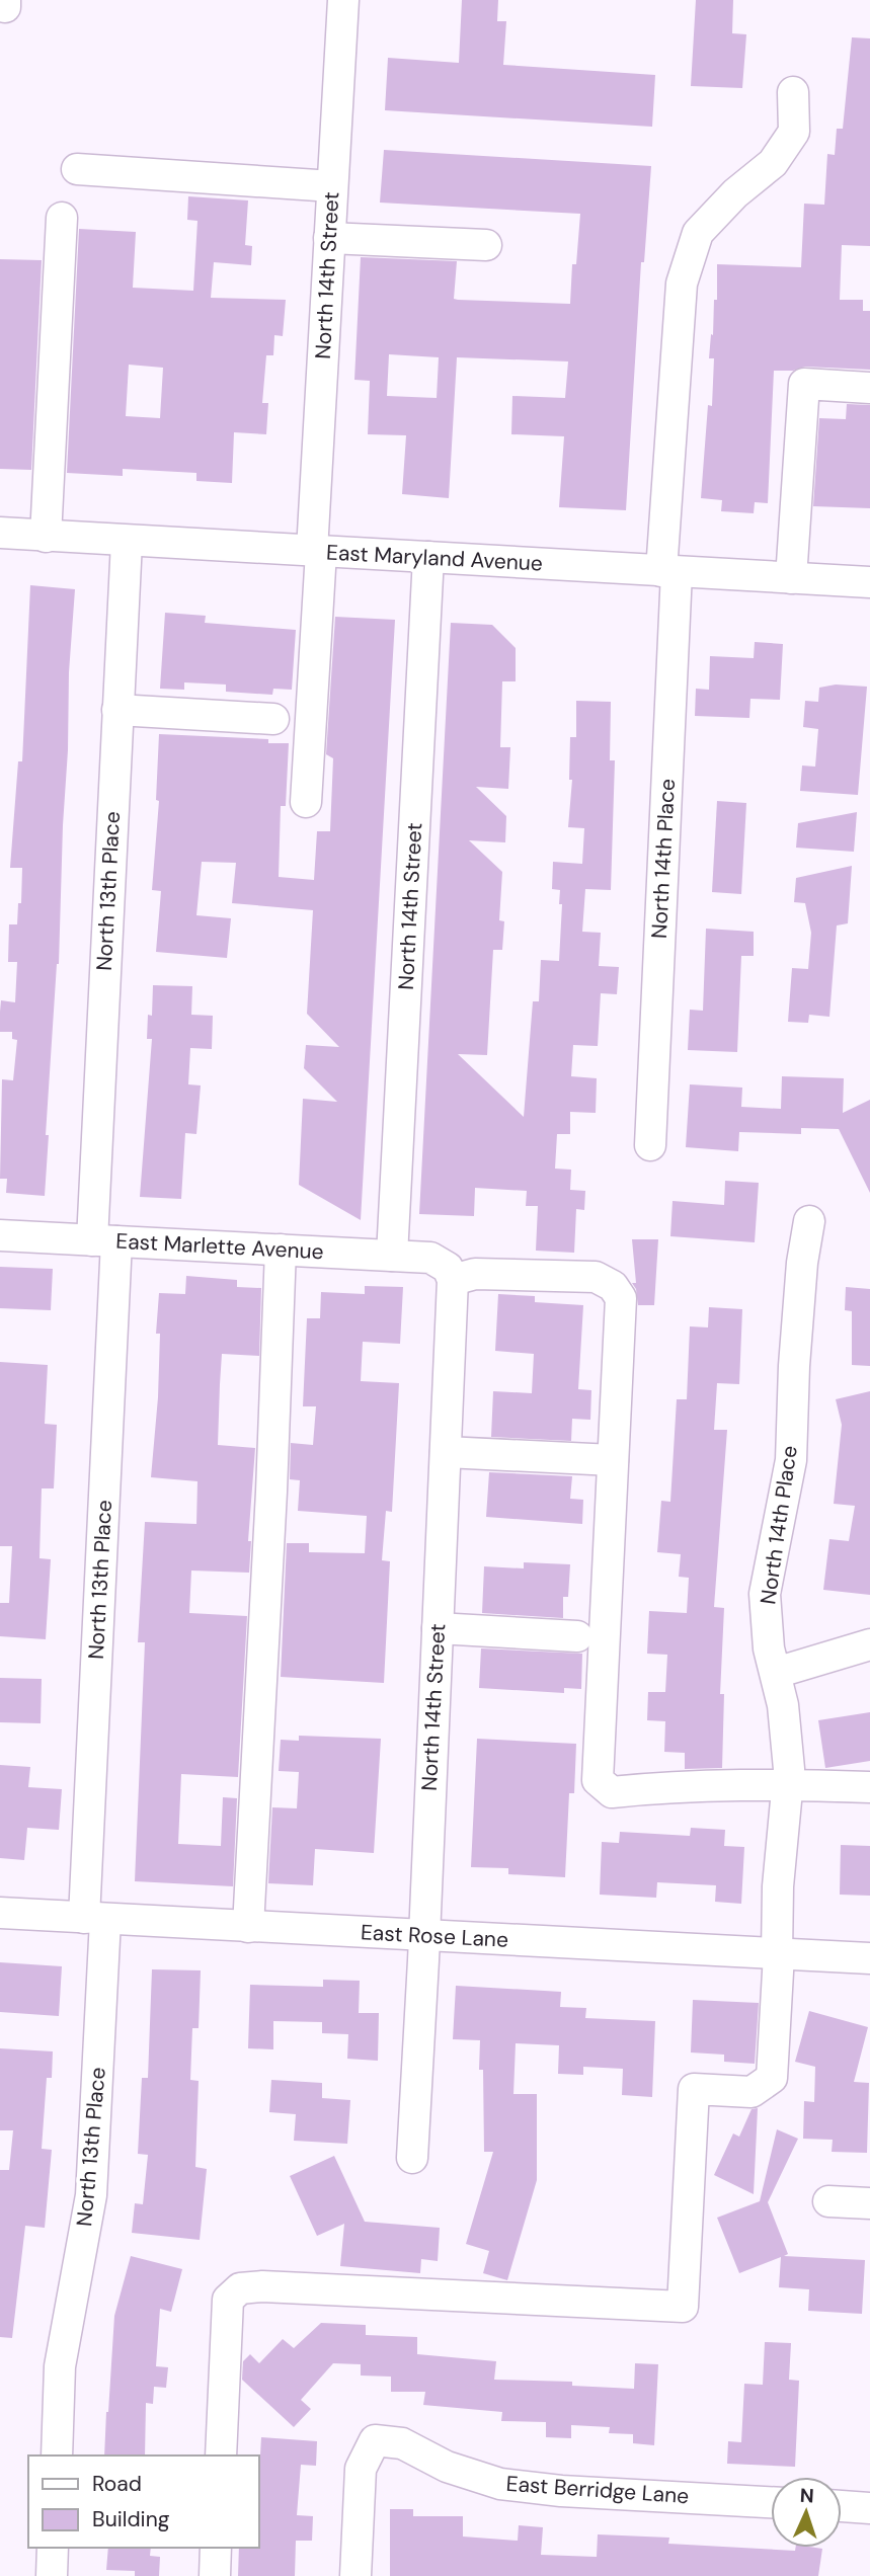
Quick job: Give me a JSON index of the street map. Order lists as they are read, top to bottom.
{
  "streets": {
    "street": [
      "North 14th Street",
      "East Maryland Avenue",
      "North 14th Place",
      "North 13th Place",
      "East Marlette Avenue",
      "East Rose Lane",
      "East Berridge Lane"
    ]
  },
  "crossings": [
    ["North 14th Street", "East Maryland Avenue"],
    ["North 14th Street", "East Marlette Avenue"],
    ["North 14th Street", "East Rose Lane"],
    ["East Maryland Avenue", "North 14th Place"],
    ["East Maryland Avenue", "North 13th Place"],
    ["North 14th Place", "East Marlette Avenue"],
    ["North 14th Place", "East Rose Lane"],
    ["North 13th Place", "East Marlette Avenue"],
    ["North 13th Place", "East Rose Lane"]
  ],
  "legend": ["Road", "Building"],
  "north": "top"
}
